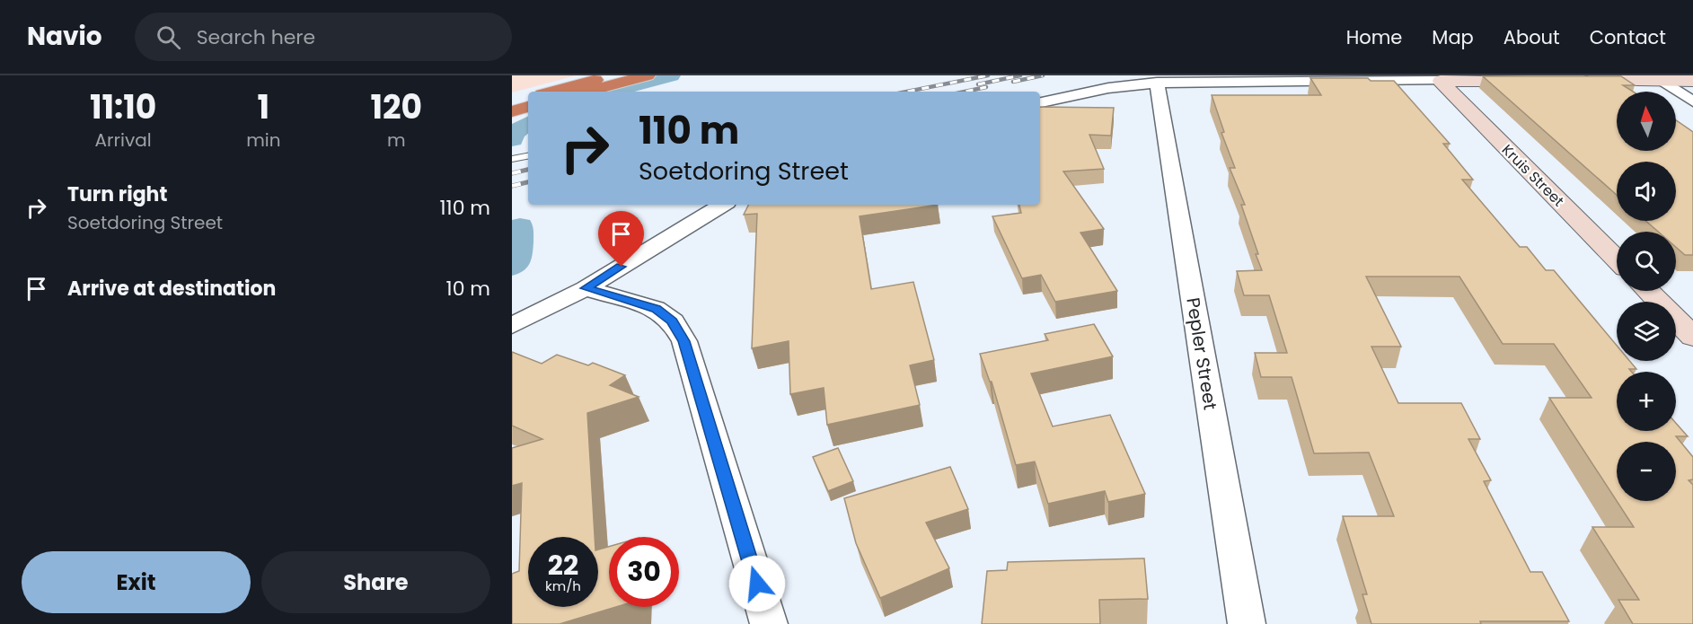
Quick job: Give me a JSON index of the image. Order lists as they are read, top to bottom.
{
  "streets": {
    "street": ["Kruis Street", "Pepler Street"]
  },
  "north": "top",
  "page": {
    "header": "Navio",
    "search": "Search here",
    "nav": [
      "Home",
      "Map",
      "About",
      "Contact"
    ],
    "eta": [
      "11:10",
      "Arrival",
      "1",
      "min",
      "120",
      "m"
    ],
    "map_buttons": ["+", "−"],
    "turn": ["110 m", "Soetdoring Street"],
    "list": [
      {
        "name": "Turn right",
        "note": "Soetdoring Street",
        "value": "110 m"
      },
      {
        "name": "Arrive at destination",
        "value": "10 m"
      }
    ],
    "speed": "22 km/h",
    "limit": "30",
    "buttons": ["Exit", "Share"]
  }
}
